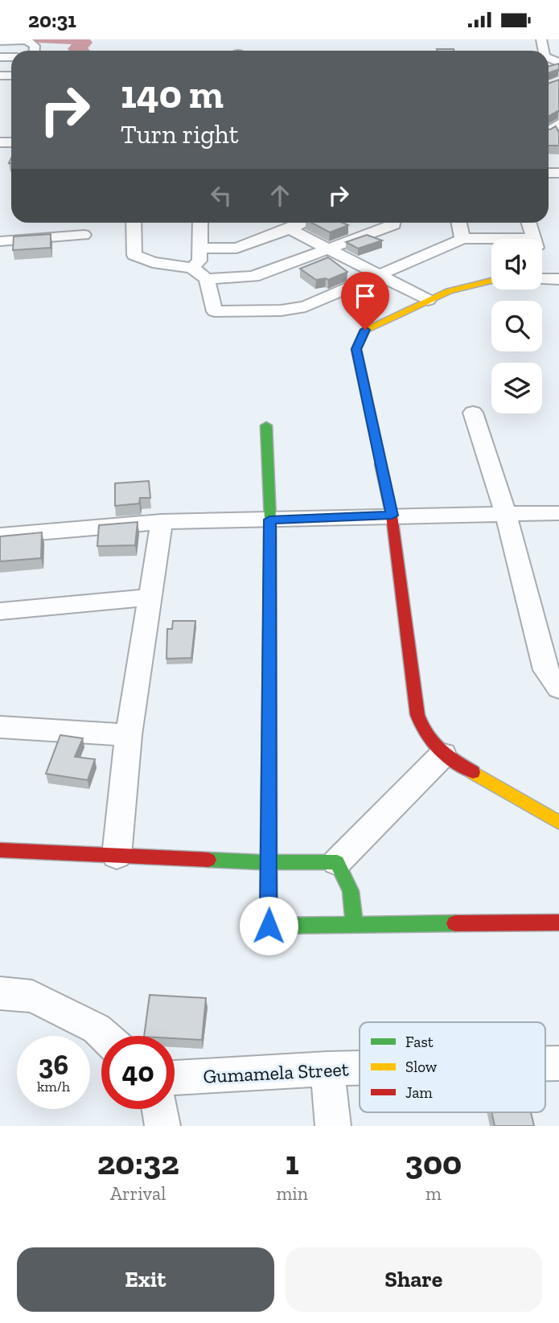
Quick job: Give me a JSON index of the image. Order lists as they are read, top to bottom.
{
  "streets": {
    "street": ["Gumamela Street"]
  },
  "legend": ["Fast", "Slow", "Jam"],
  "page": {
    "status": "20:31",
    "turn": ["140 m", "Turn right"],
    "speed": "36 km/h",
    "limit": "40",
    "eta": [
      "20:32",
      "Arrival",
      "1",
      "min",
      "300",
      "m"
    ],
    "buttons": ["Exit", "Share"]
  }
}
